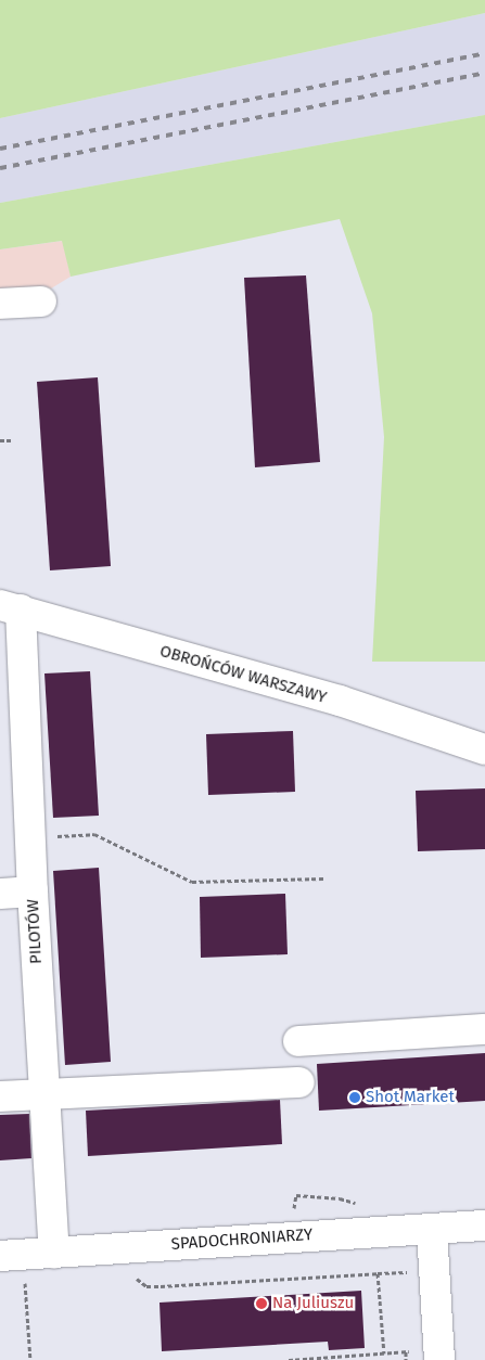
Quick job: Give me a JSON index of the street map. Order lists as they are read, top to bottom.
{
  "streets": {
    "street": ["OBROŃCÓW WARSZAWY", "PILOTÓW", "SPADOCHRONIARZY"]
  },
  "crossings": [
    ["OBROŃCÓW WARSZAWY", "PILOTÓW"],
    ["PILOTÓW", "SPADOCHRONIARZY"]
  ],
  "places": ["Shot Market", "Na Juliuszu"]
}
